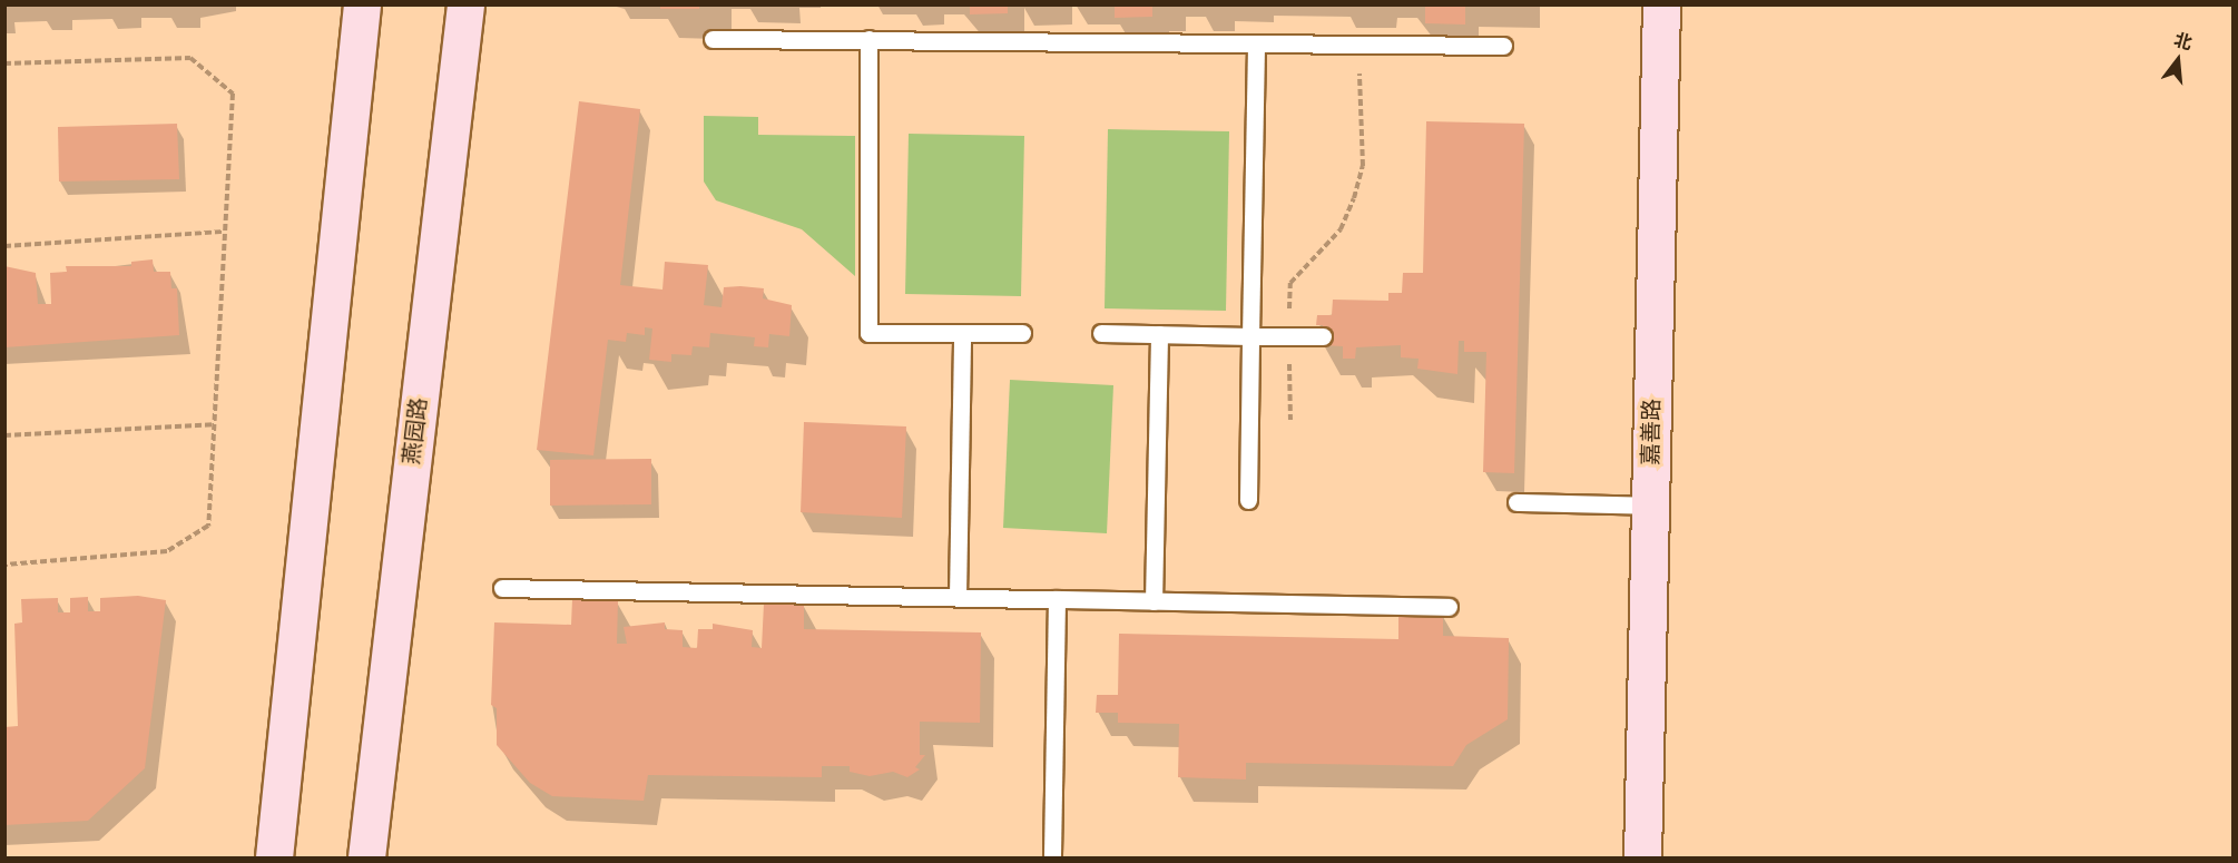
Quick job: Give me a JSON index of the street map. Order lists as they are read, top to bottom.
{
  "streets": {
    "main road": ["燕园路", "嘉善路"]
  },
  "north": "top"
}
